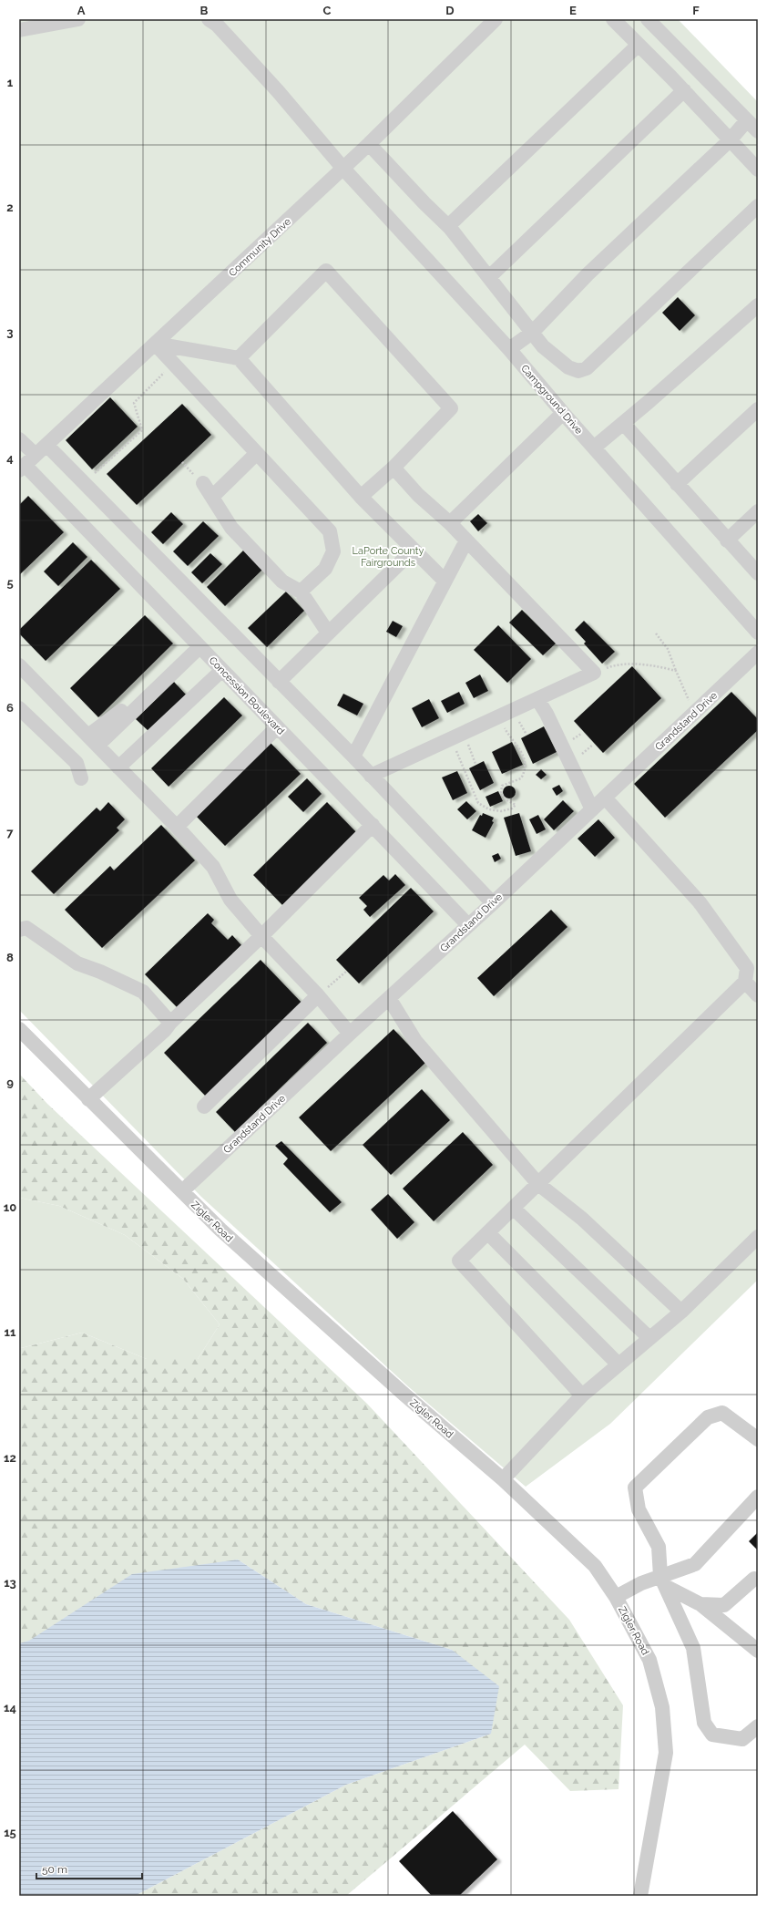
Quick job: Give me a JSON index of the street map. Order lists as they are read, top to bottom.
{
  "streets": {
    "street": [
      "Community Drive",
      "Campground Drive",
      "Concession Boulevard",
      "Grandstand Drive",
      "Zigler Road"
    ]
  },
  "crossings": [
    ["Community Drive", "Campground Drive"],
    ["Community Drive", "Concession Boulevard"],
    ["Concession Boulevard", "Grandstand Drive"],
    ["Grandstand Drive", "Zigler Road"]
  ],
  "parks": ["LaPorte County Fairgrounds"],
  "scale_bar": "50 m",
  "grid": {
    "columns": [
      "A",
      "B",
      "C",
      "D",
      "E",
      "F"
    ],
    "rows": [
      "1",
      "2",
      "3",
      "4",
      "5",
      "6",
      "7",
      "8",
      "9",
      "10",
      "11",
      "12",
      "13",
      "14",
      "15"
    ]
  }
}
